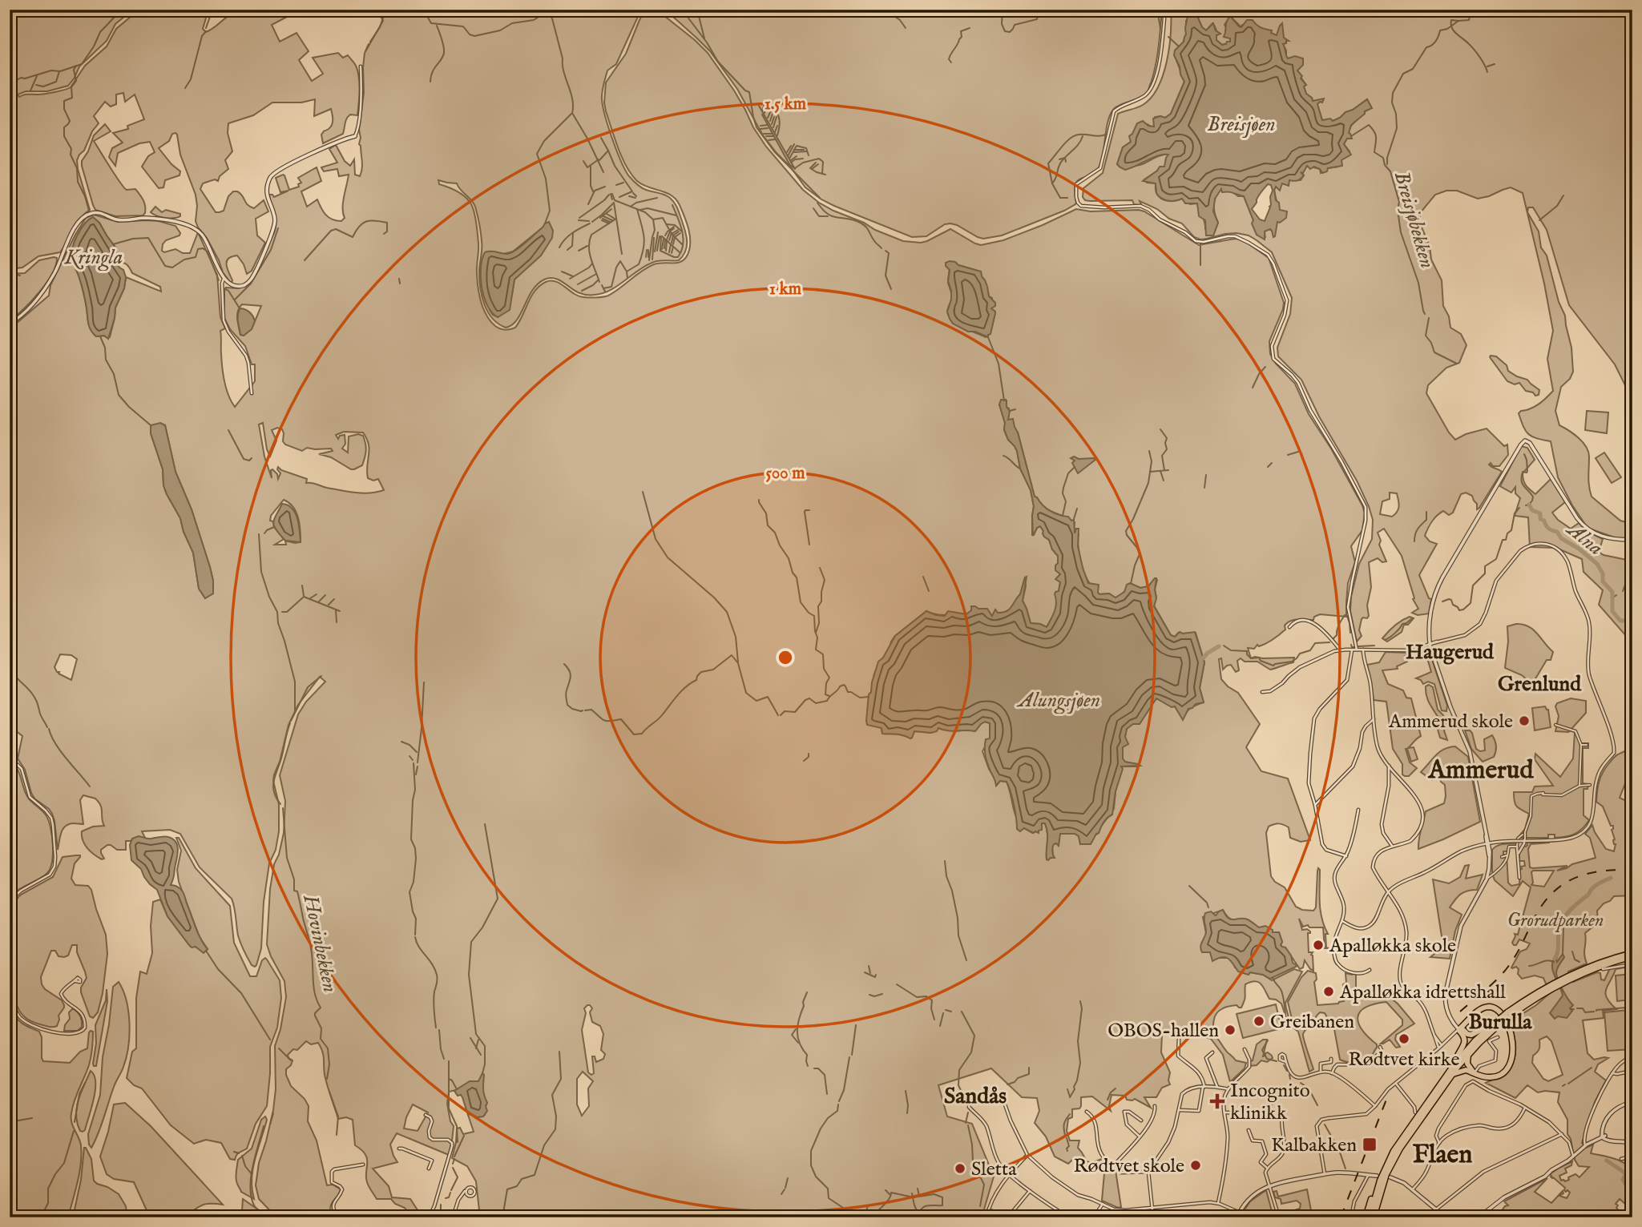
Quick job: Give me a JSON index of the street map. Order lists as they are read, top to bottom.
{
  "districts": [
    "Haugerud",
    "Grenlund",
    "Ammerud",
    "Burulla",
    "Sandås",
    "Flaen"
  ],
  "water": [
    "Breisjøen",
    "Breisjøbekken",
    "Kringla",
    "Alna",
    "Alungsjøen",
    "Hovinbekken"
  ],
  "parks": ["Grorudparken"],
  "places": {
    "other": [
      "Ammerud skole",
      "Apalløkka skole",
      "Apalløkka idrettshall",
      "Greibanen",
      "OBOS-hallen",
      "Rødtvet kirke",
      "Rødtvet skole",
      "Sletta"
    ],
    "health": ["Incognito klinikk"],
    "transit": ["Kalbakken"]
  },
  "rings": ["1.5 km", "1 km", "500 m"]
}
